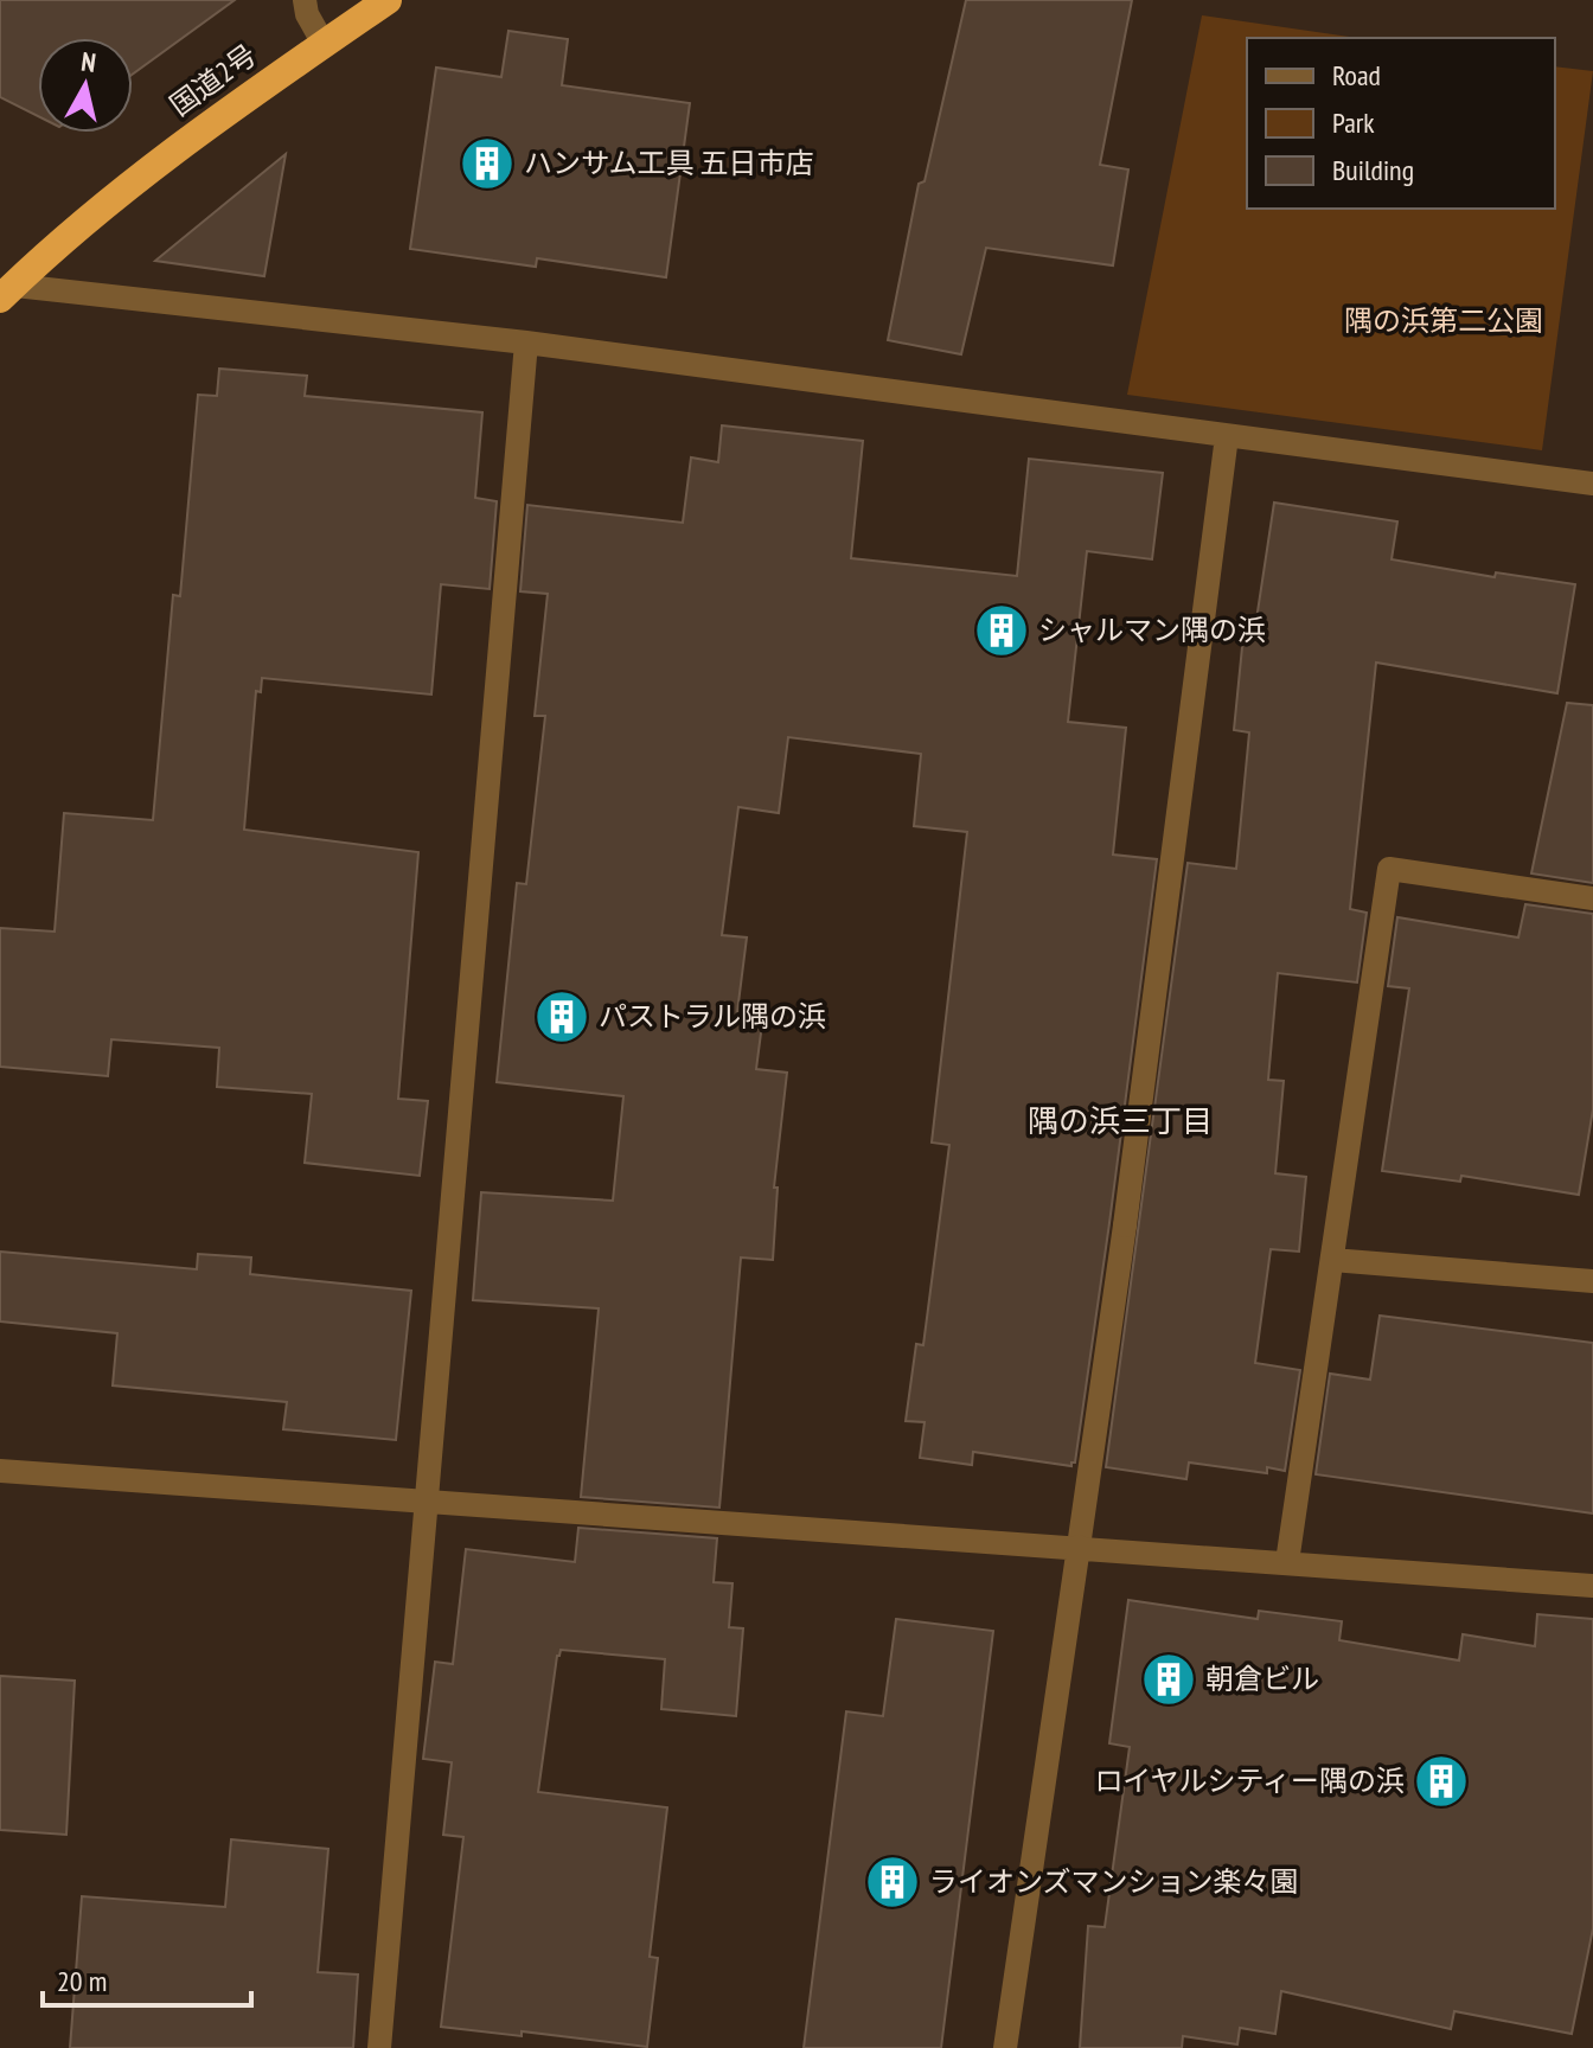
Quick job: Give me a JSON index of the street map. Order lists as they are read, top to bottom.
{
  "streets": {
    "highway": ["国道2号"]
  },
  "districts": ["隅の浜三丁目"],
  "parks": ["隅の浜第二公園"],
  "places": {
    "building": [
      "ハンサム工具 五日市店",
      "シャルマン隅の浜",
      "パストラル隅の浜",
      "朝倉ビル",
      "ロイヤルシティー隅の浜",
      "ライオンズマンション楽々園"
    ]
  },
  "legend": ["Road", "Park", "Building"],
  "scale_bar": "20 m",
  "north": "top"
}
